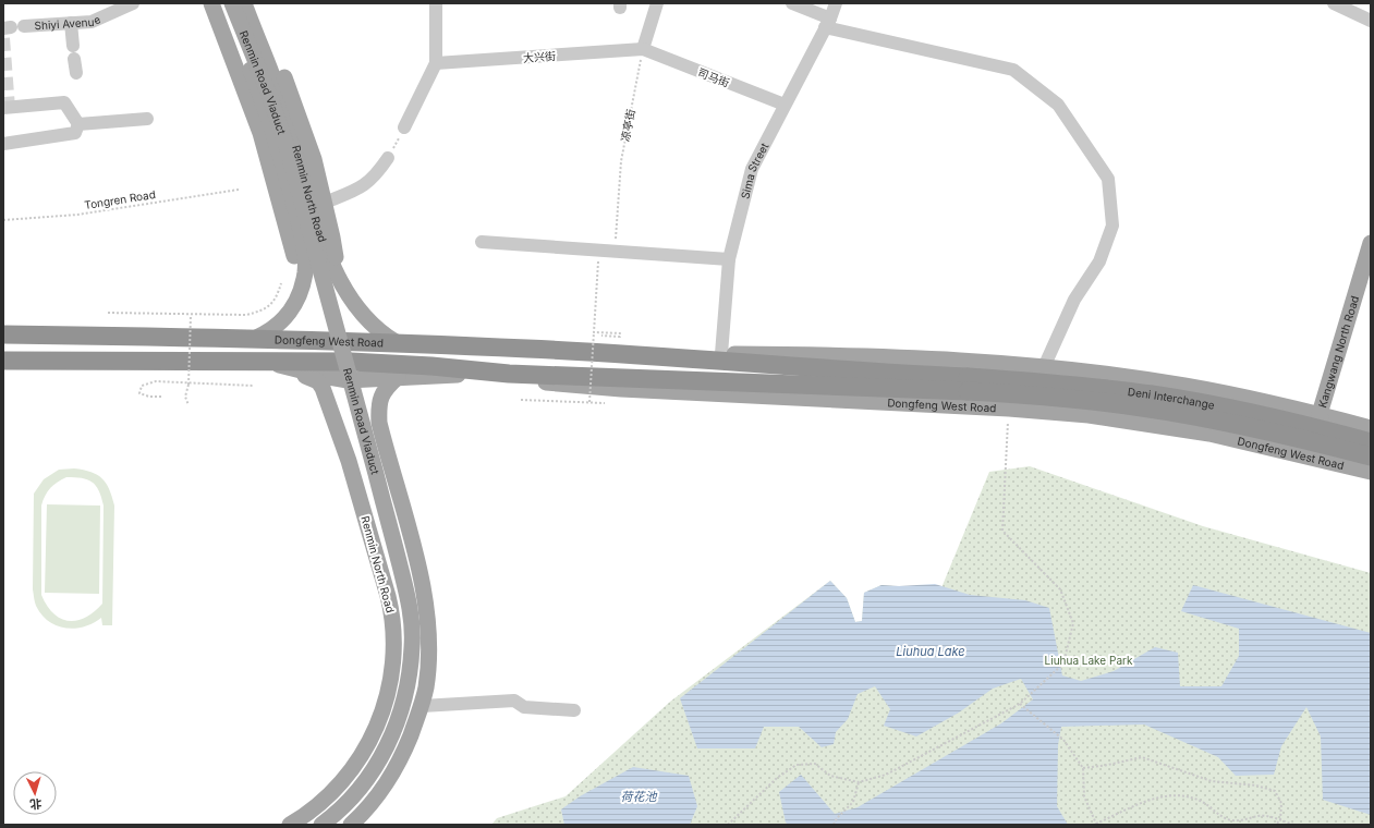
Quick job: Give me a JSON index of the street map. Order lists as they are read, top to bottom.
{
  "streets": {
    "highway": ["Dongfeng West Road", "Deni Interchange"],
    "main road": ["Renmin Road Viaduct", "Renmin North Road", "Kangwang North Road"],
    "street": [
      "Shiyi Avenue",
      "大兴街",
      "司马街",
      "Sima Street"
    ],
    "path": ["凉亭街", "Tongren Road"]
  },
  "crossings": [
    ["大兴街", "司马街"],
    ["大兴街", "凉亭街"],
    ["司马街", "凉亭街"],
    ["司马街", "Sima Street"],
    ["Sima Street", "Dongfeng West Road"],
    ["Renmin North Road", "Dongfeng West Road"],
    ["Dongfeng West Road", "Kangwang North Road"],
    ["Dongfeng West Road", "Deni Interchange"]
  ],
  "water": ["Liuhua Lake", "荷花池"],
  "parks": ["Liuhua Lake Park"],
  "north": "bottom"
}
